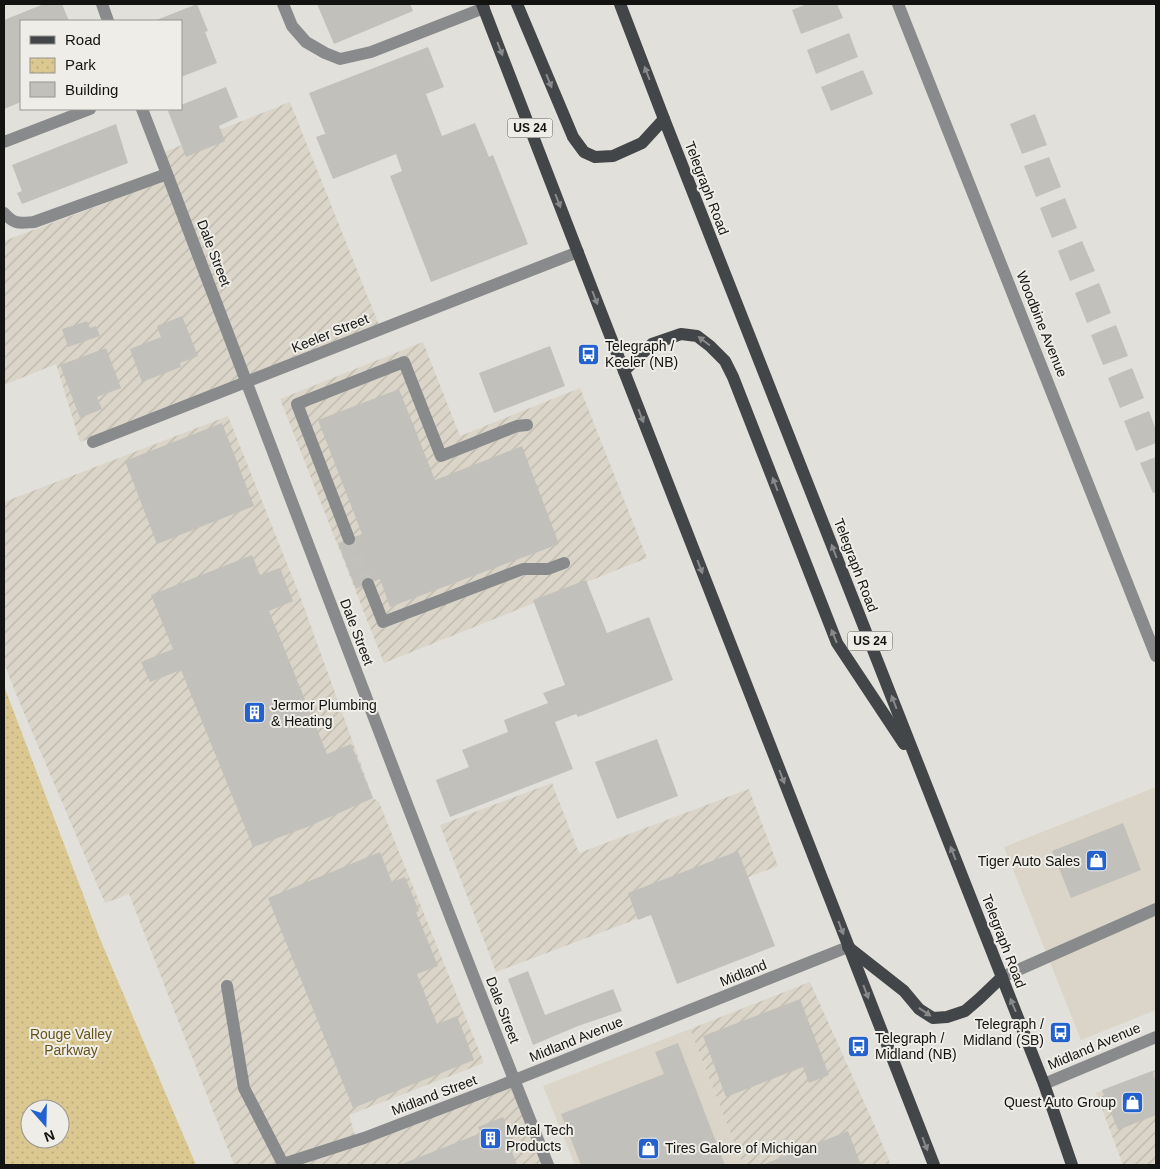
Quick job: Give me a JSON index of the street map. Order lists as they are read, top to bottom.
{
  "streets": {
    "main road": ["US 24", "Telegraph Road"],
    "street": [
      "Dale Street",
      "Woodbine Avenue",
      "Keeler Street",
      "Midland",
      "Midland Avenue",
      "Midland Street"
    ]
  },
  "crossings": [
    ["US 24", "Keeler Street"],
    ["US 24", "Midland"],
    ["Telegraph Road", "Midland Avenue"],
    ["Dale Street", "Keeler Street"],
    ["Dale Street", "Midland Avenue"],
    ["Dale Street", "Midland Street"],
    ["Midland", "Midland Avenue"],
    ["Midland Avenue", "Midland Street"]
  ],
  "one_way": ["Telegraph Road"],
  "parks": ["Rouge Valley Parkway"],
  "places": {
    "bus stop": ["Telegraph / Keeler (NB)", "Telegraph / Midland (SB)", "Telegraph / Midland (NB)"],
    "building": ["Jermor Plumbing & Heating", "Metal Tech Products"],
    "shop": ["Tiger Auto Sales", "Quest Auto Group", "Tires Galore of Michigan"]
  },
  "legend": ["Road", "Park", "Building"],
  "north": "bottom"
}
